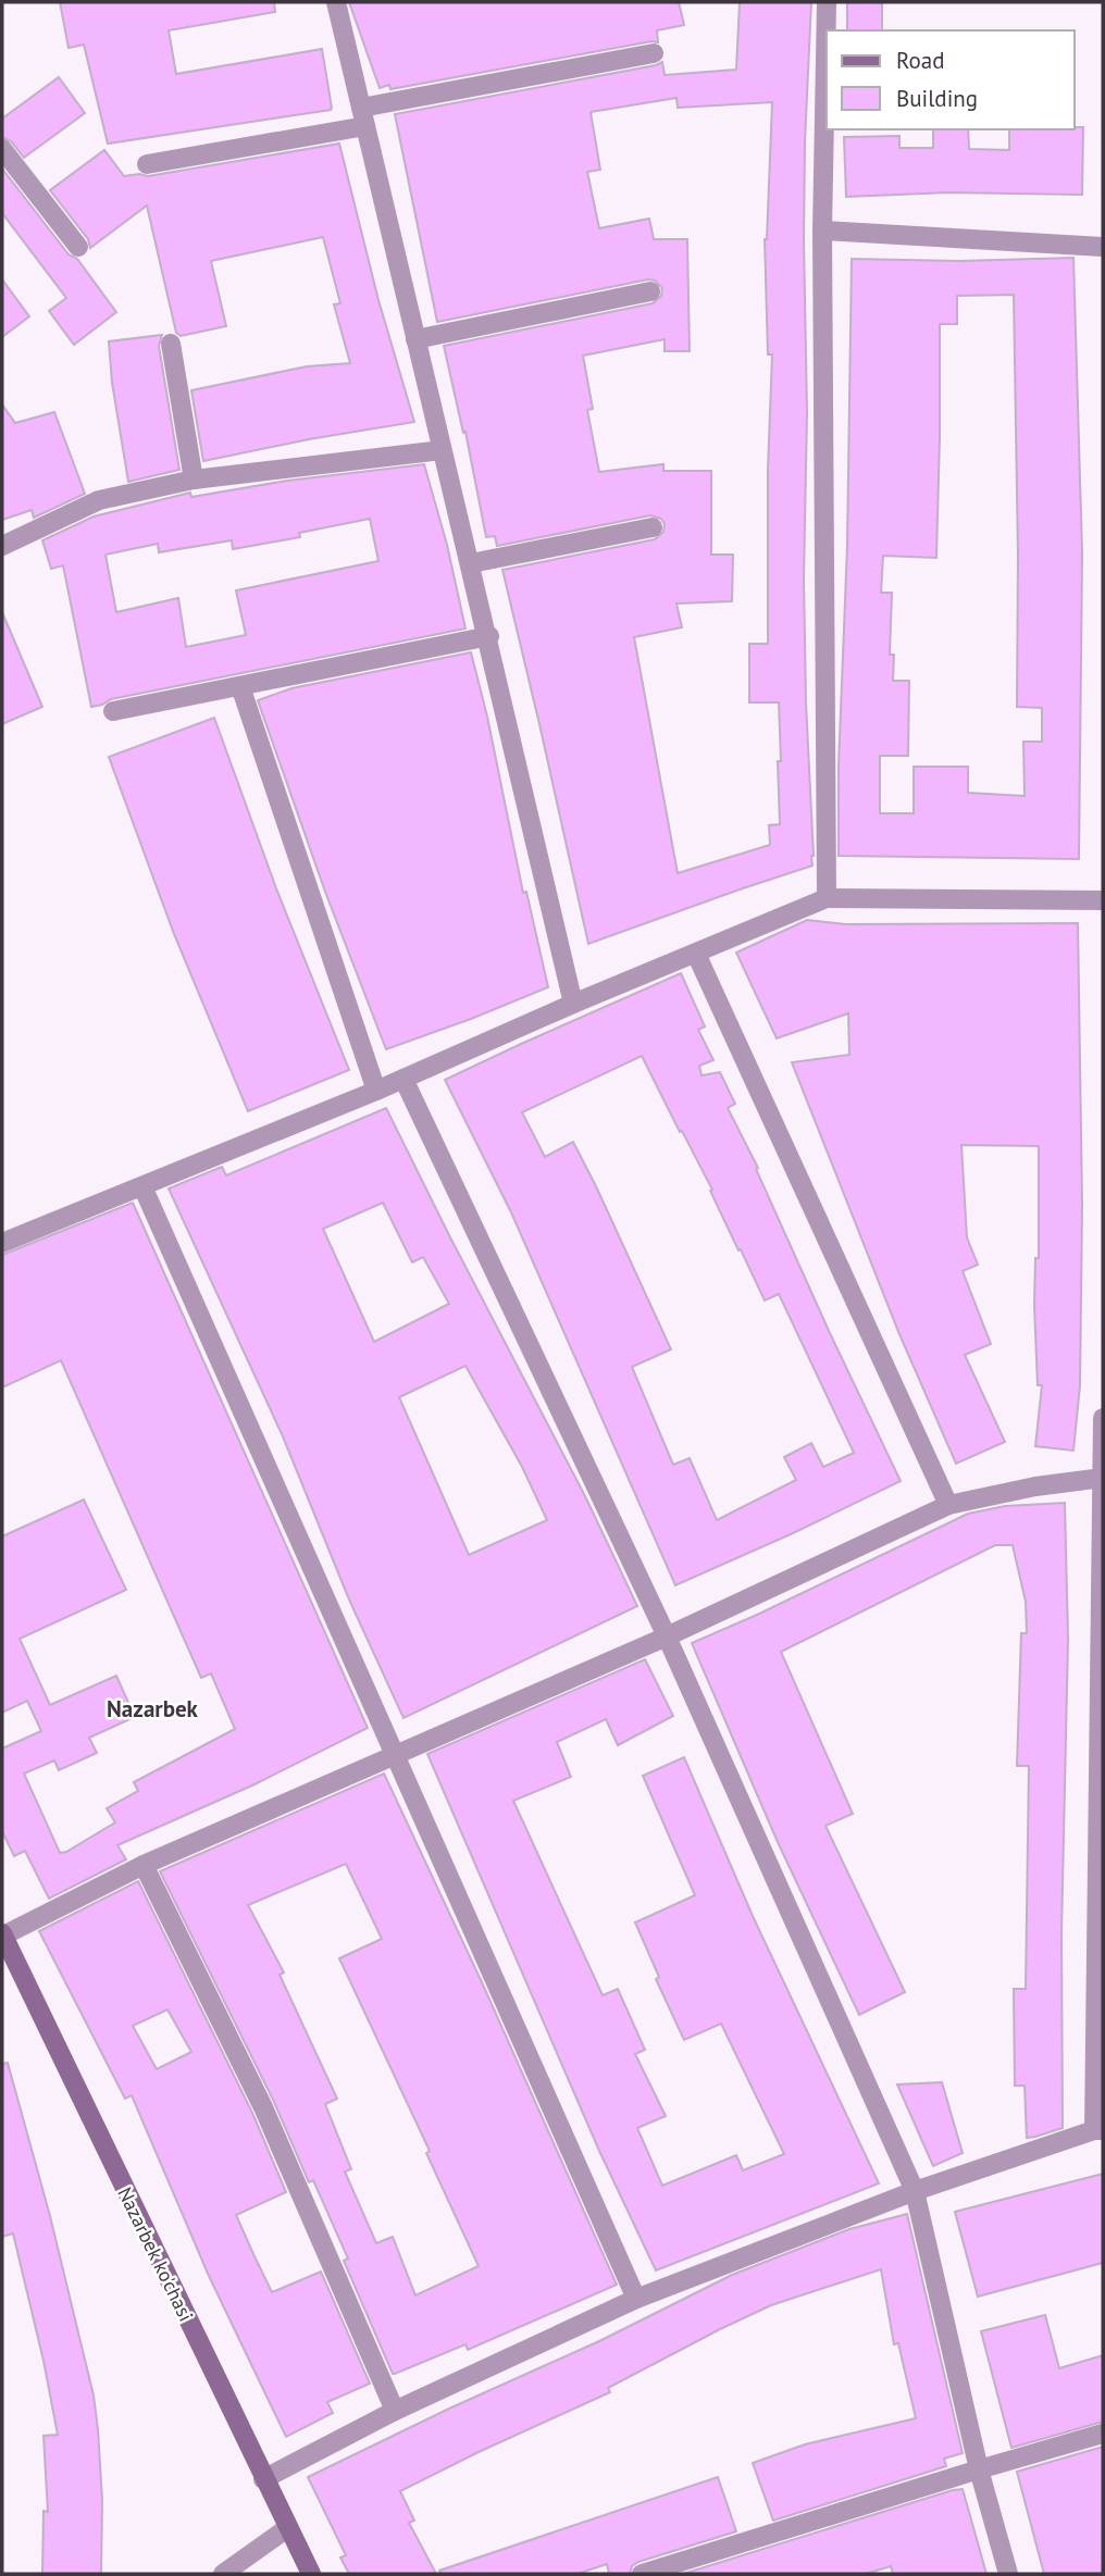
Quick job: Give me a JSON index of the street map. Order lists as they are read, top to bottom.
{
  "streets": {
    "main road": ["Nazarbek ko'chasi"]
  },
  "districts": ["Nazarbek"],
  "legend": ["Road", "Building"]
}
